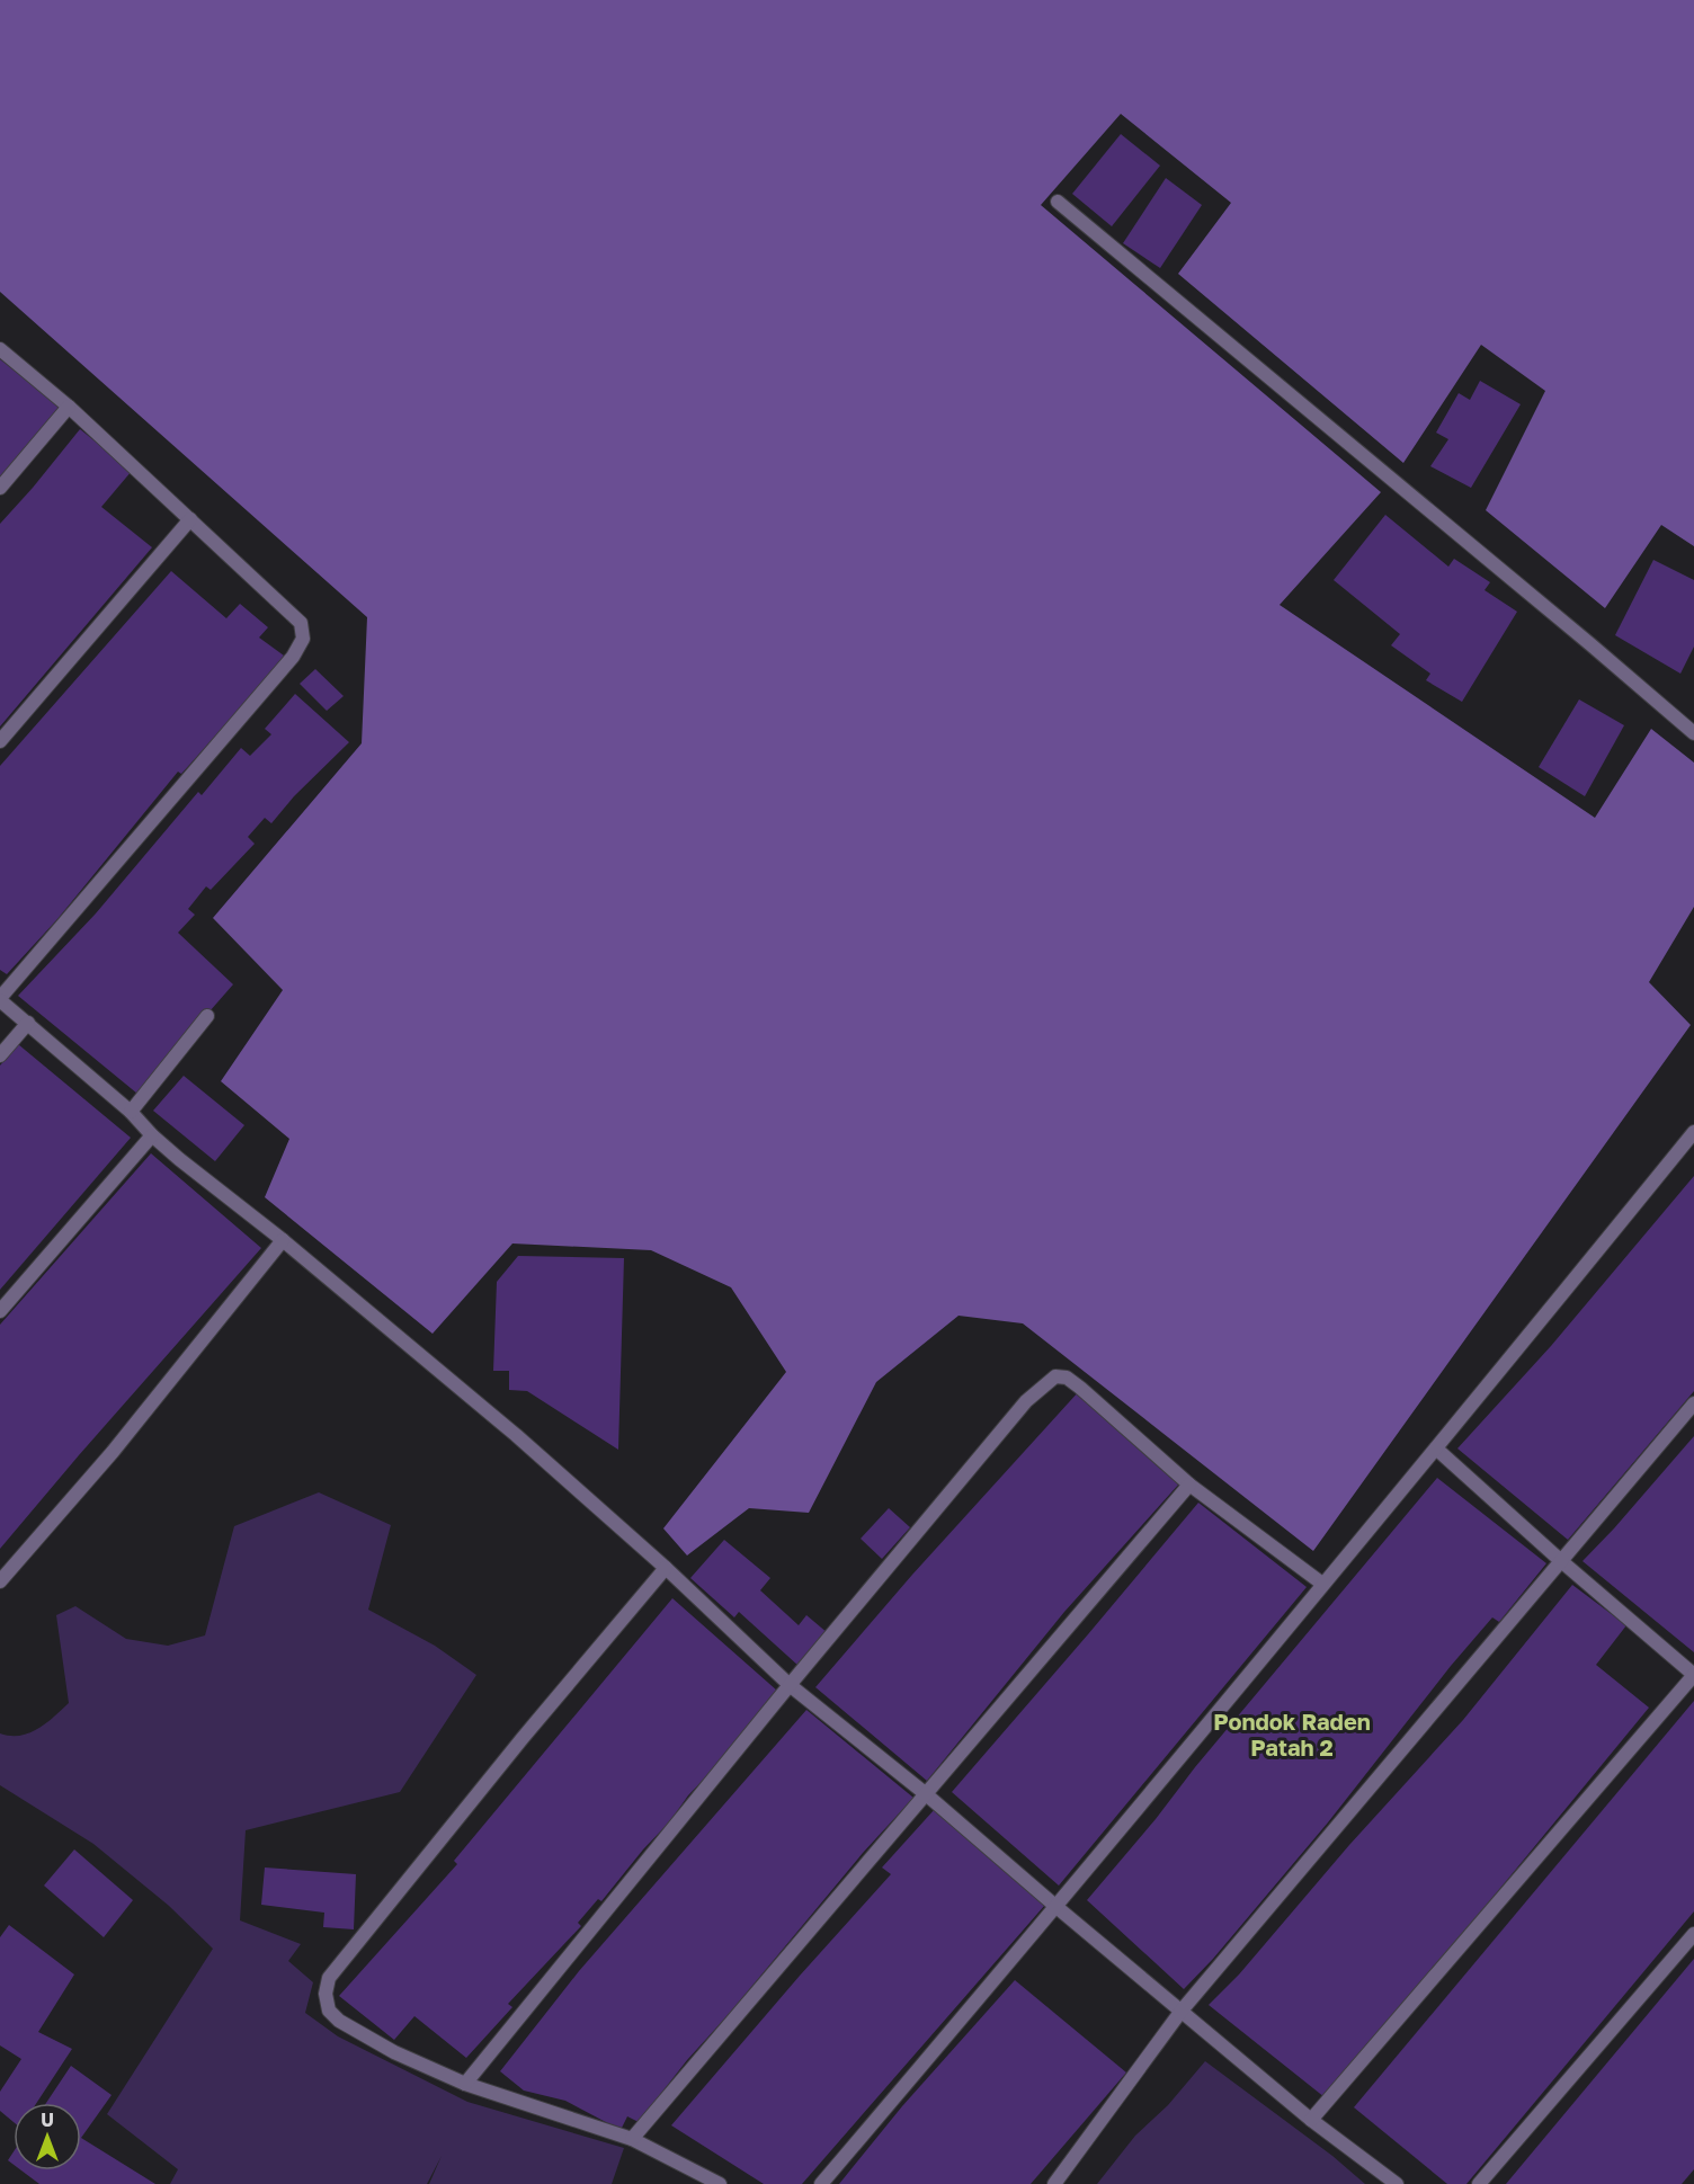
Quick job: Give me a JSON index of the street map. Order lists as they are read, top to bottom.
{
  "districts": ["Pondok Raden Patah 2"],
  "north": "top"
}
